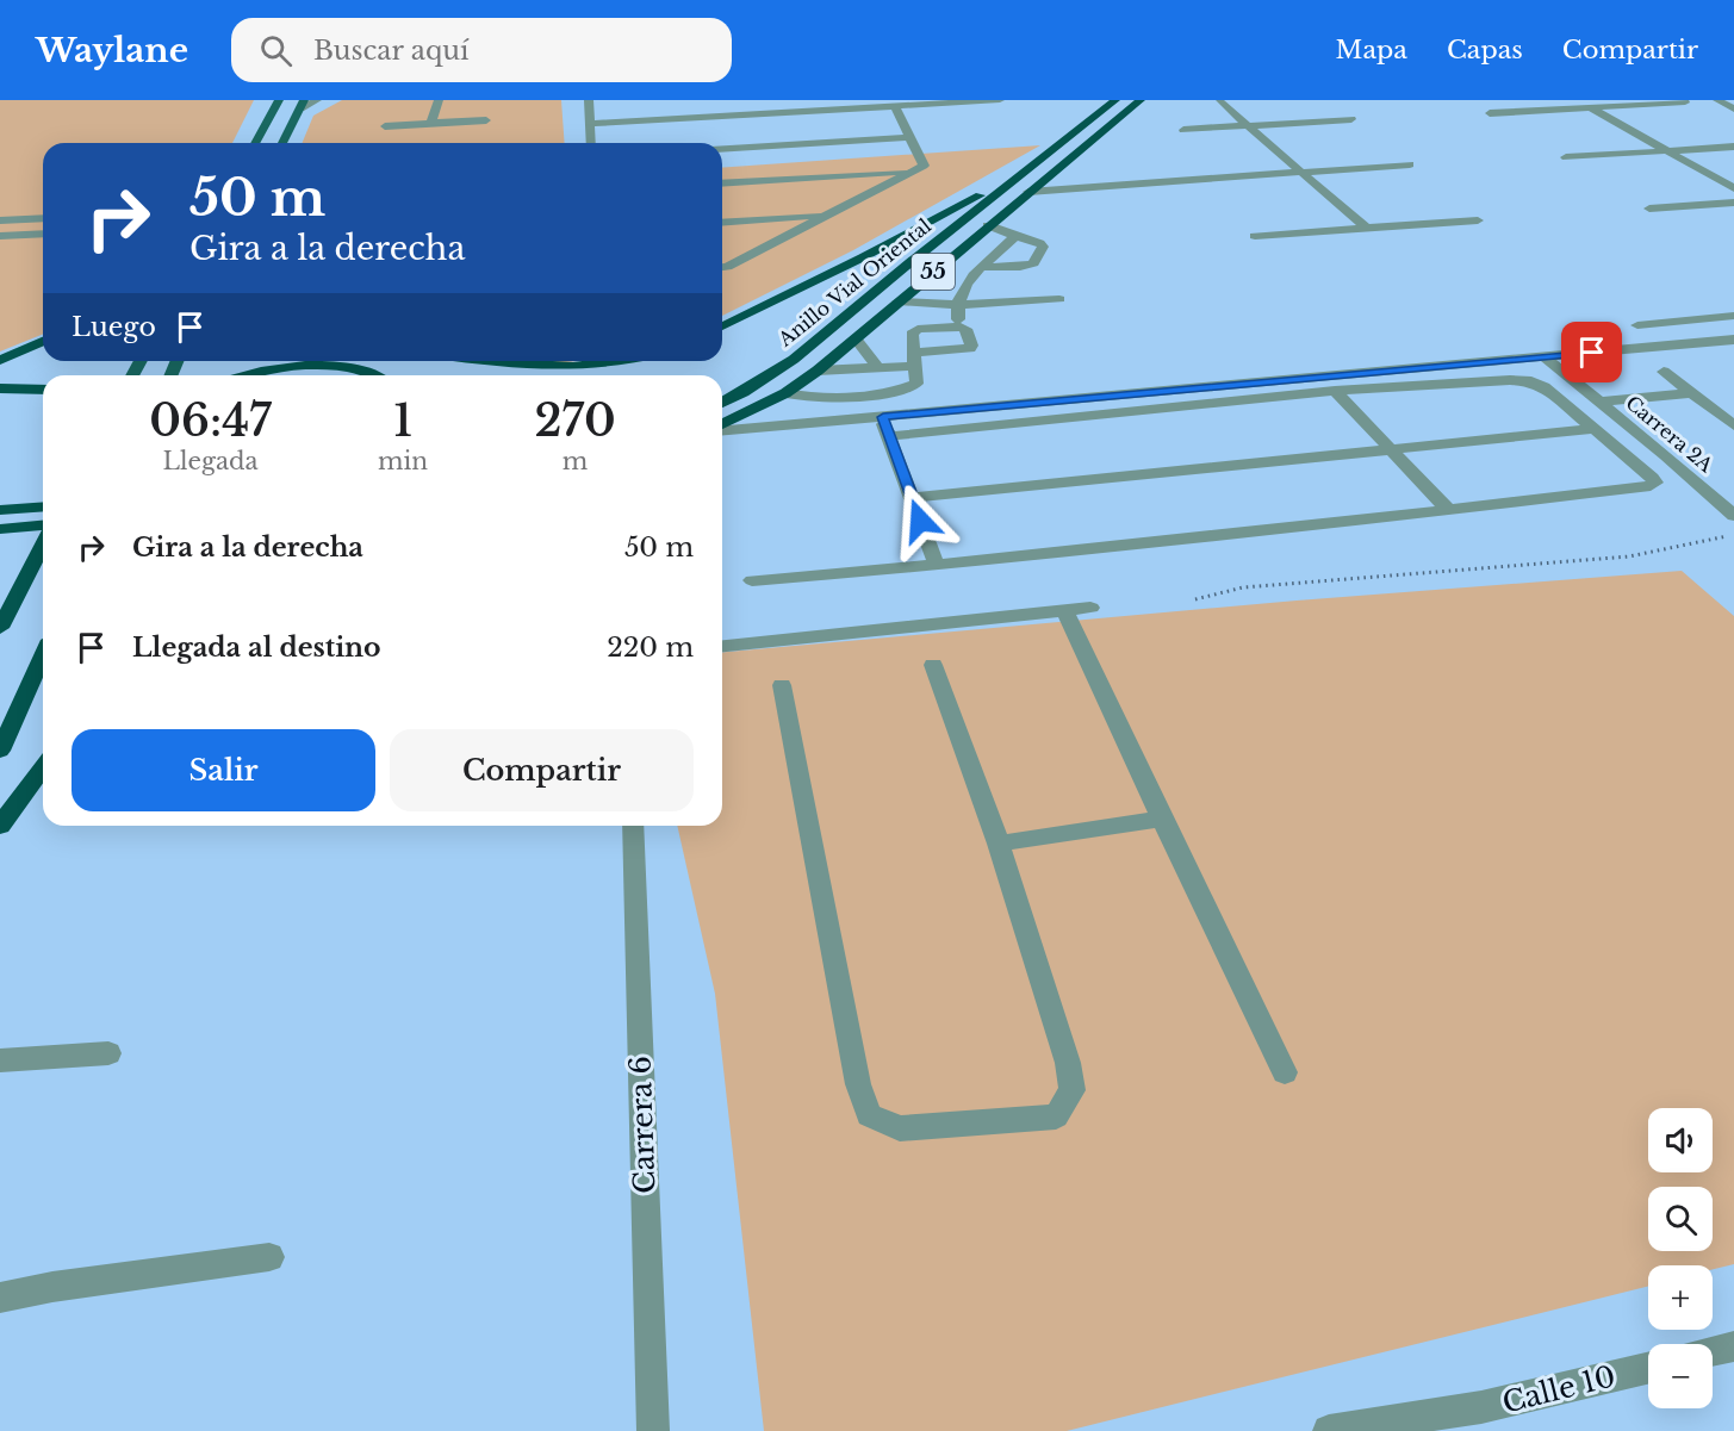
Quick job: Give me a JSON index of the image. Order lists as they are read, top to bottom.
{
  "streets": {
    "highway": ["55", "Anillo Vial Oriental"],
    "street": ["Carrera 2A", "Carrera 6", "Calle 10"]
  },
  "page": {
    "header": "Waylane",
    "search": "Buscar aquí",
    "nav": ["Mapa", "Capas", "Compartir"],
    "turn": ["50 m", "Gira a la derecha"],
    "then": "Luego",
    "eta": [
      "06:47",
      "Llegada",
      "1",
      "min",
      "270",
      "m"
    ],
    "list": [
      {
        "name": "Gira a la derecha",
        "value": "50 m"
      },
      {
        "name": "Llegada al destino",
        "value": "220 m"
      }
    ],
    "buttons": ["Salir", "Compartir"],
    "map_buttons": ["+", "−"]
  }
}
